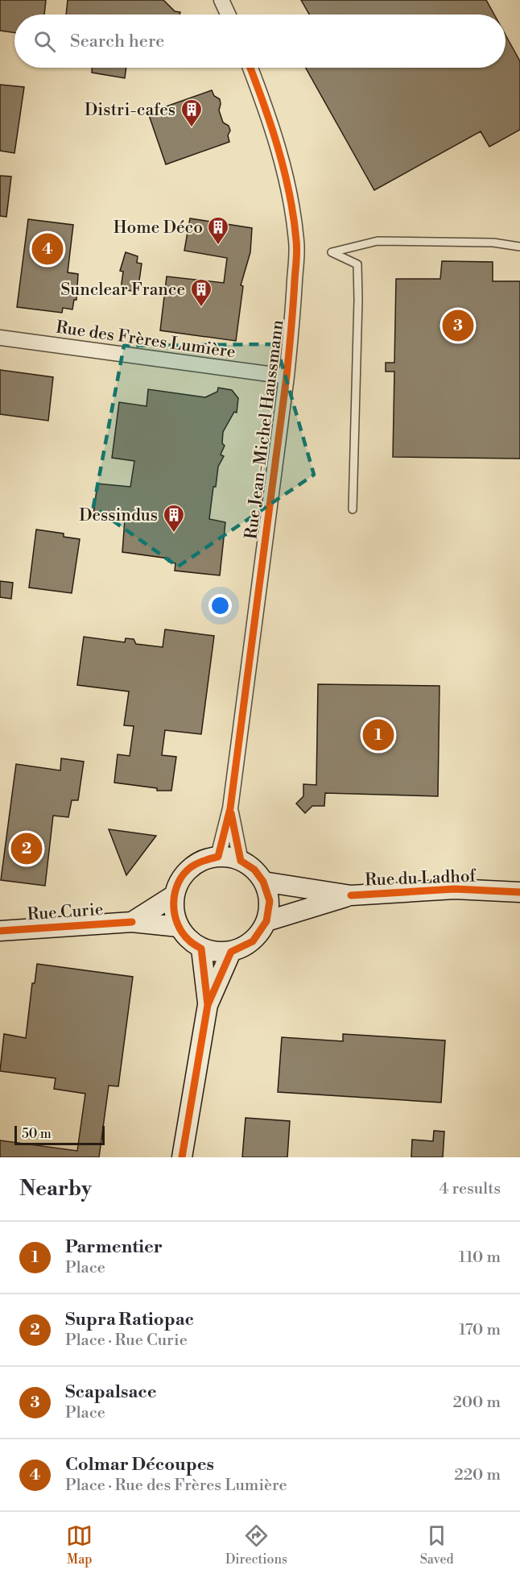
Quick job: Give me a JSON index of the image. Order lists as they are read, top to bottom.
{
  "streets": {
    "main road": ["Rue du Ladhof", "Rue Curie"],
    "street": ["Rue des Frères Lumière", "Rue Jean-Michel Haussmann"]
  },
  "crossings": [
    ["Rue des Frères Lumière", "Rue Jean-Michel Haussmann"],
    ["Rue Jean-Michel Haussmann", "Rue du Ladhof"],
    ["Rue Jean-Michel Haussmann", "Rue Curie"],
    ["Rue du Ladhof", "Rue Curie"]
  ],
  "places": {
    "building": [
      "Distri-cafes",
      "Home Déco",
      "Sunclear France",
      "Dessindus"
    ]
  },
  "scale_bar": "50 m",
  "page": {
    "search": "Search here",
    "pins": [
      "4",
      "3",
      "1",
      "2"
    ],
    "scale": "50 m",
    "heading": ["Nearby", "4 results"],
    "list": [
      {
        "mark": "1",
        "name": "Parmentier",
        "note": "Place",
        "value": "110 m"
      },
      {
        "mark": "2",
        "name": "Supra Ratiopac",
        "note": "Place · Rue Curie",
        "value": "170 m"
      },
      {
        "mark": "3",
        "name": "Scapalsace",
        "note": "Place",
        "value": "200 m"
      },
      {
        "mark": "4",
        "name": "Colmar Découpes",
        "note": "Place · Rue des Frères Lumière",
        "value": "220 m"
      }
    ],
    "nav": ["Map", "Directions", "Saved"]
  }
}
